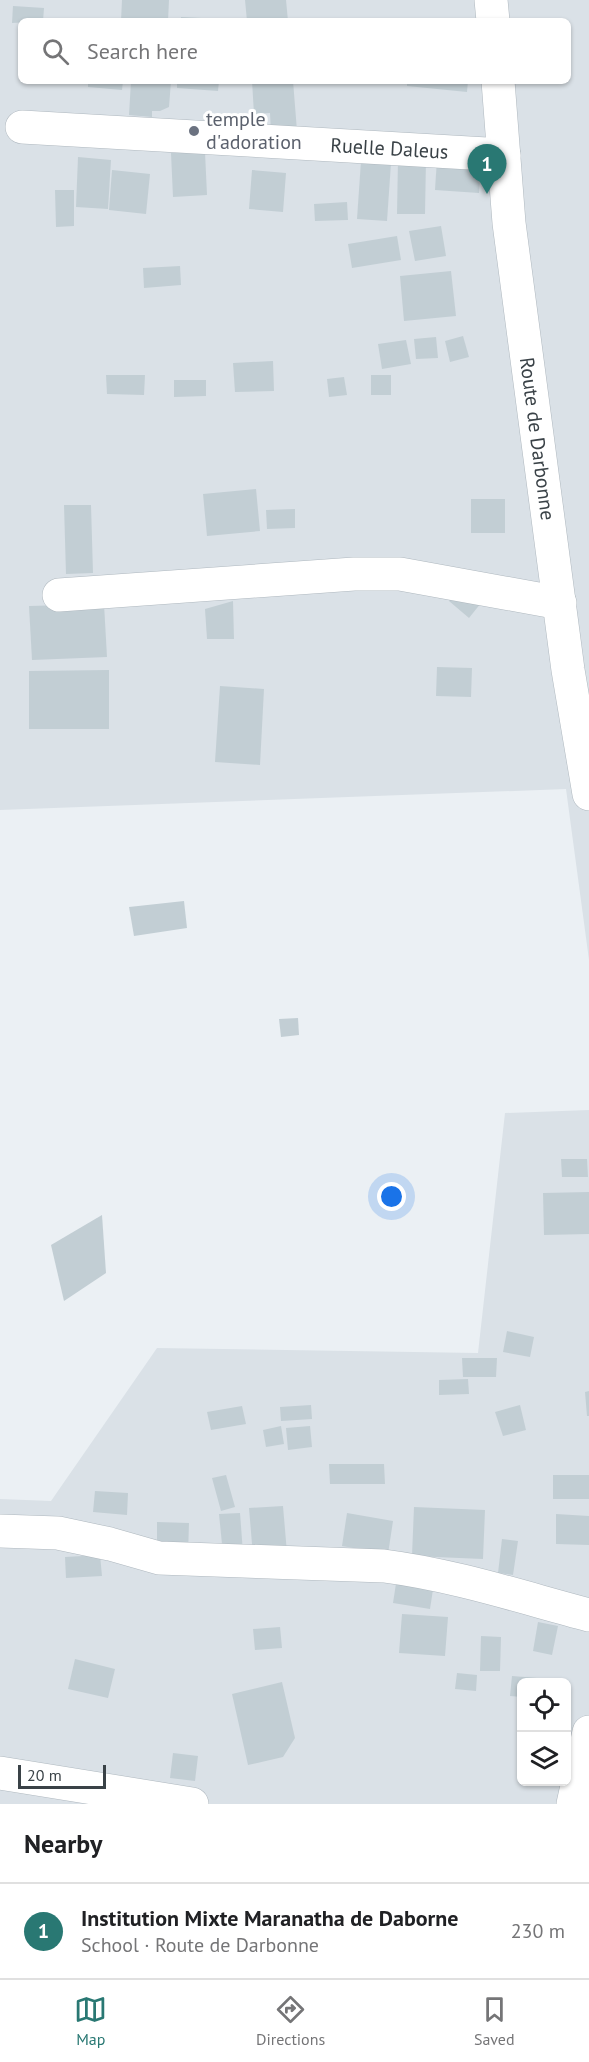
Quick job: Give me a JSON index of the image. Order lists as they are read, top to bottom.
{
  "streets": {
    "street": ["Ruelle Daleus", "Route de Darbonne"]
  },
  "crossings": [
    ["Ruelle Daleus", "Route de Darbonne"]
  ],
  "places": ["temple d'adoration"],
  "scale_bar": "20 m",
  "page": {
    "search": "Search here",
    "pins": "1",
    "scale": "20 m",
    "heading": "Nearby",
    "list": [
      {
        "mark": "1",
        "name": "Institution Mixte Maranatha de Daborne",
        "note": "School · Route de Darbonne",
        "value": "230 m"
      }
    ],
    "nav": ["Map", "Directions", "Saved"]
  }
}
